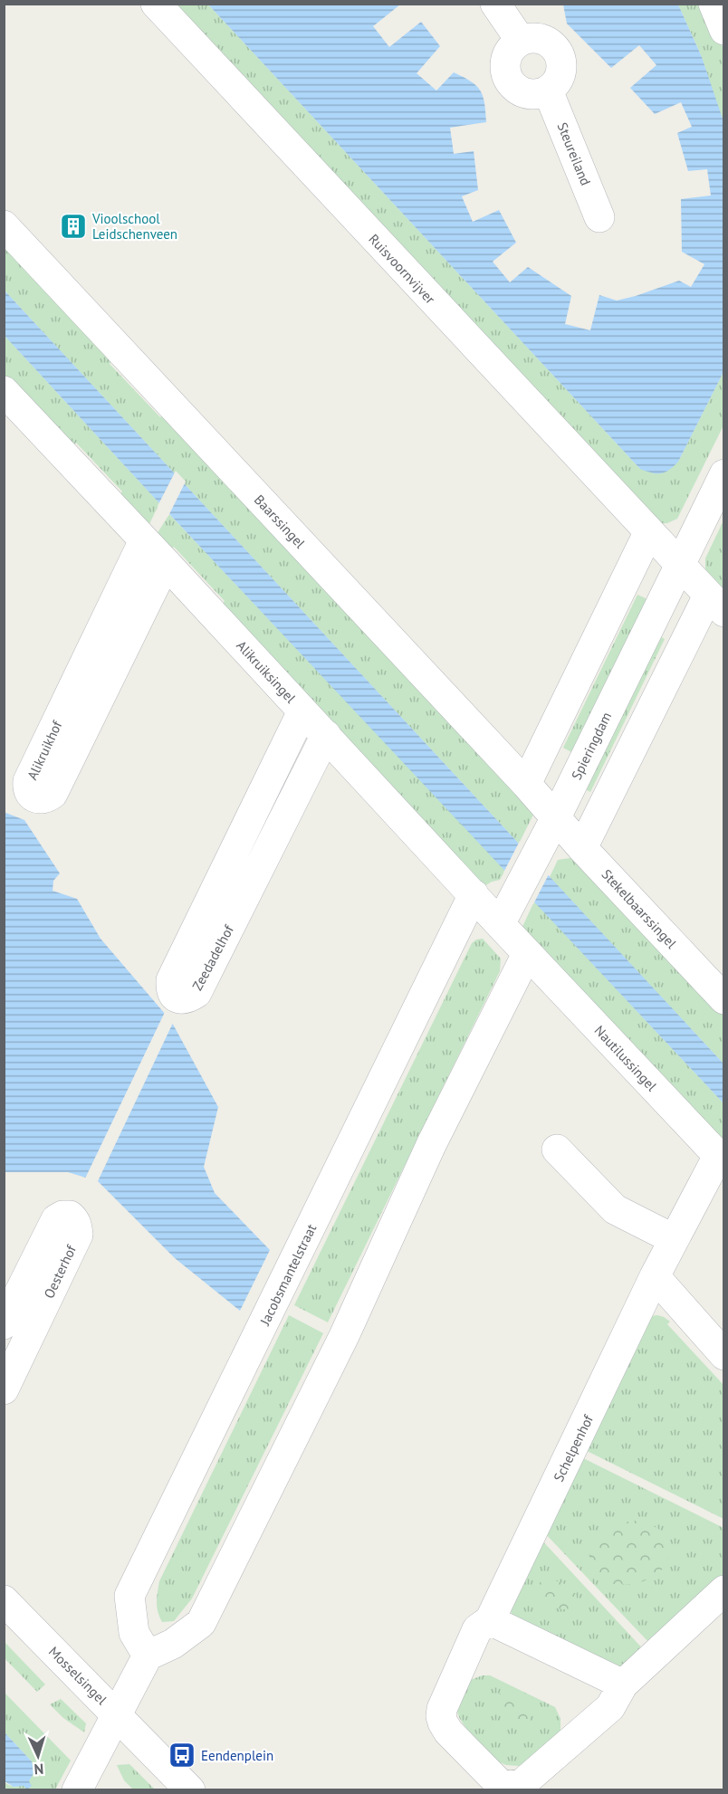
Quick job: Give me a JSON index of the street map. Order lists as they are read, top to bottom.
{
  "streets": {
    "street": [
      "Steureiland",
      "Ruisvoornvijver",
      "Baarssingel",
      "Alikruiksingel",
      "Spieringdam",
      "Alikruikhof",
      "Stekelbaarssingel",
      "Zeedadelhof",
      "Nautilussingel",
      "Oesterhof",
      "Jacobsmantelstraat",
      "Schelpenhof",
      "Mosselsingel"
    ]
  },
  "crossings": [
    ["Baarssingel", "Spieringdam"],
    ["Baarssingel", "Stekelbaarssingel"],
    ["Alikruiksingel", "Spieringdam"],
    ["Alikruiksingel", "Alikruikhof"],
    ["Alikruiksingel", "Zeedadelhof"],
    ["Alikruiksingel", "Nautilussingel"],
    ["Alikruiksingel", "Jacobsmantelstraat"],
    ["Spieringdam", "Stekelbaarssingel"],
    ["Nautilussingel", "Schelpenhof"]
  ],
  "places": {
    "building": ["Vioolschool Leidschenveen"],
    "bus stop": ["Eendenplein"]
  },
  "north": "bottom"
}
